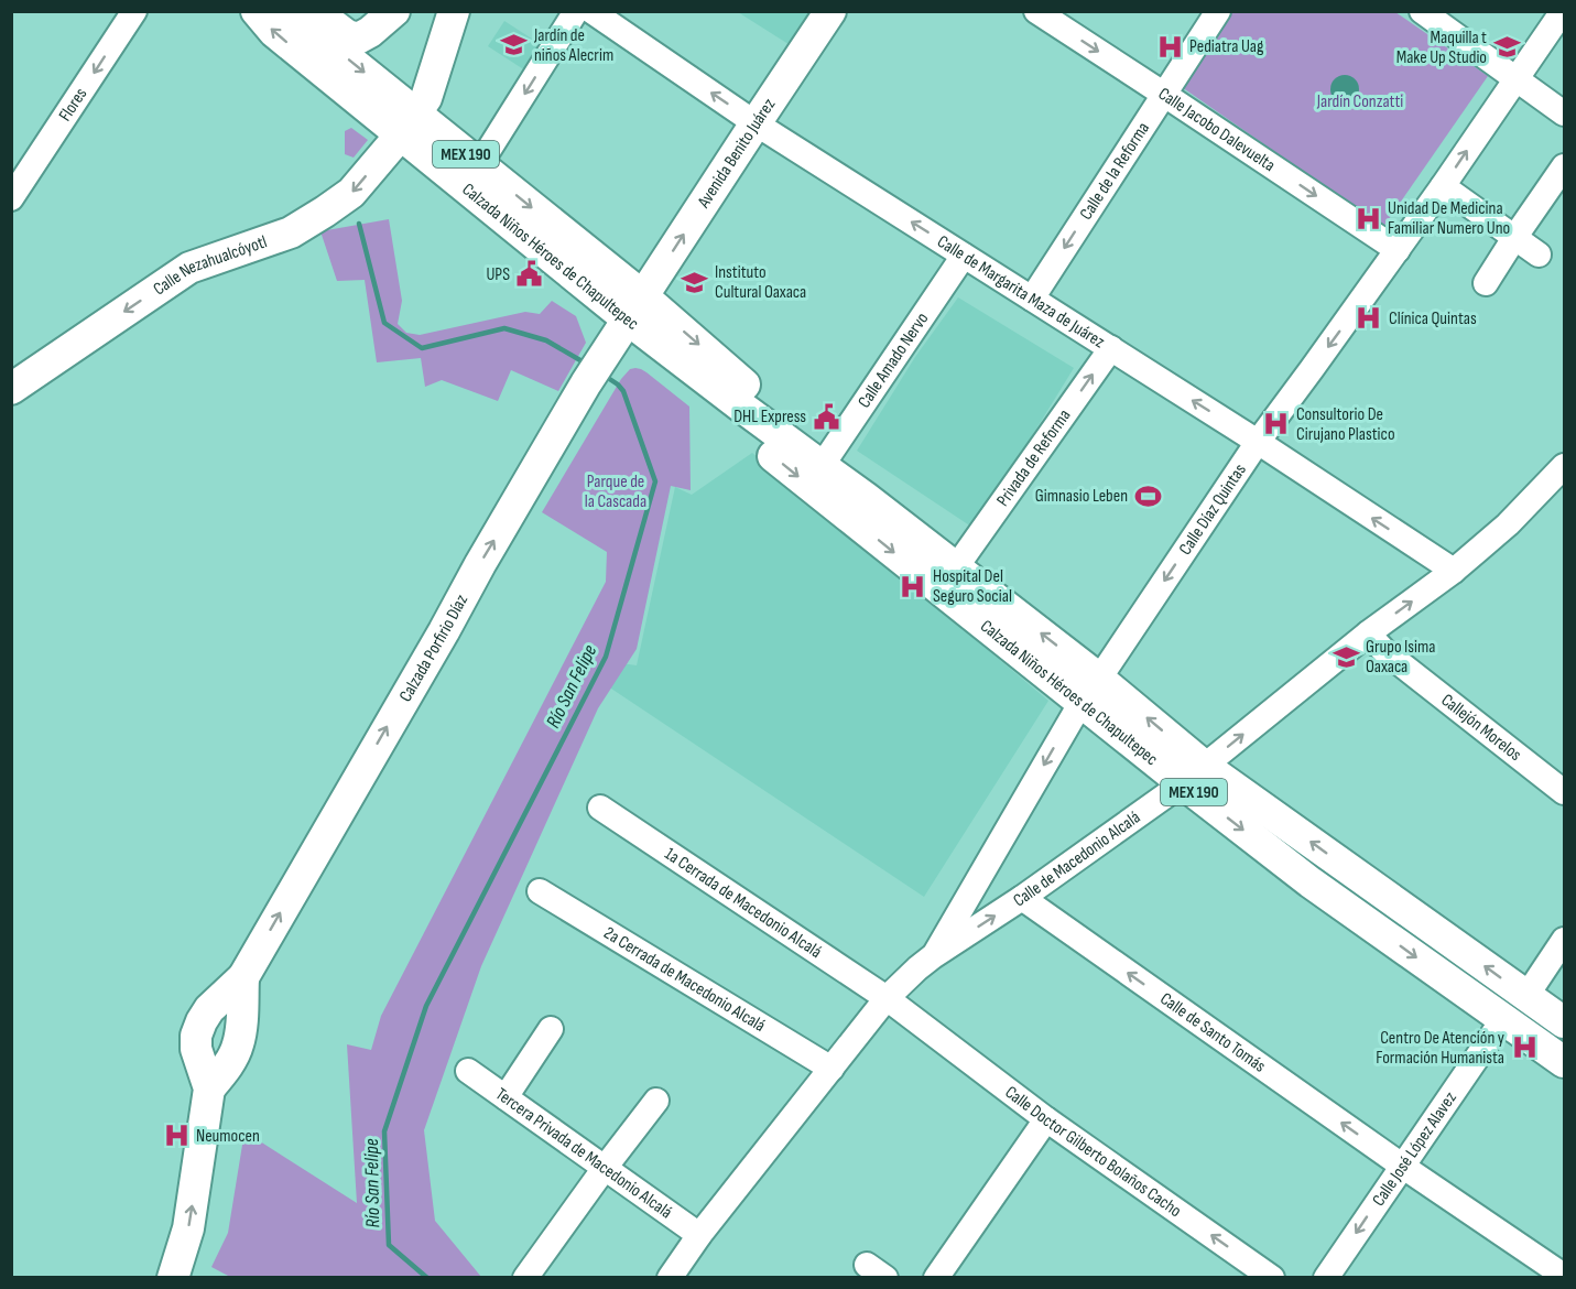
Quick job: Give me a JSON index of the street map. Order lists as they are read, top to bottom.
{
  "streets": {
    "main road": [
      "Avenida Benito Juárez",
      "MEX 190",
      "Calzada Niños Héroes de Chapultepec",
      "Calle Nezahualcóyotl",
      "Calzada Porfirio Díaz"
    ],
    "street": [
      "Flores",
      "Calle Jacobo Dalevuelta",
      "Calle de la Reforma",
      "Calle de Margarita Maza de Juárez",
      "Calle Amado Nervo",
      "Privada de Reforma",
      "Calle Díaz Quintas",
      "Callejón Morelos",
      "Calle de Macedonio Alcalá",
      "1a Cerrada de Macedonio Alcalá",
      "2a Cerrada de Macedonio Alcalá",
      "Calle de Santo Tomás",
      "Calle José López Alavez",
      "Calle Doctor Gilberto Bolaños Cacho",
      "Tercera Privada de Macedonio Alcalá"
    ]
  },
  "crossings": [
    ["Calle Jacobo Dalevuelta", "Calle de la Reforma"],
    ["Calle Jacobo Dalevuelta", "Calle Díaz Quintas"],
    ["Avenida Benito Juárez", "Calzada Niños Héroes de Chapultepec"],
    ["Avenida Benito Juárez", "Calle de Margarita Maza de Juárez"],
    ["Avenida Benito Juárez", "Calzada Porfirio Díaz"],
    ["Calle de la Reforma", "Calle de Margarita Maza de Juárez"],
    ["Calzada Niños Héroes de Chapultepec", "Calle Nezahualcóyotl"],
    ["Calzada Niños Héroes de Chapultepec", "Calle Amado Nervo"],
    ["Calzada Niños Héroes de Chapultepec", "Privada de Reforma"],
    ["Calzada Niños Héroes de Chapultepec", "Calle Díaz Quintas"],
    ["Calzada Niños Héroes de Chapultepec", "Calzada Porfirio Díaz"],
    ["Calzada Niños Héroes de Chapultepec", "Calle de Macedonio Alcalá"],
    ["Calzada Niños Héroes de Chapultepec", "Calle José López Alavez"],
    ["Calle de Margarita Maza de Juárez", "Calle Amado Nervo"],
    ["Calle de Margarita Maza de Juárez", "Privada de Reforma"],
    ["Calle de Margarita Maza de Juárez", "Calle Díaz Quintas"],
    ["Calle de Margarita Maza de Juárez", "Calle de Macedonio Alcalá"],
    ["Calle Díaz Quintas", "Calle de Macedonio Alcalá"],
    ["Callejón Morelos", "Calle de Macedonio Alcalá"],
    ["Calle de Macedonio Alcalá", "1a Cerrada de Macedonio Alcalá"],
    ["Calle de Macedonio Alcalá", "2a Cerrada de Macedonio Alcalá"],
    ["Calle de Macedonio Alcalá", "Calle de Santo Tomás"],
    ["Calle de Macedonio Alcalá", "Calle Doctor Gilberto Bolaños Cacho"],
    ["Calle de Macedonio Alcalá", "Tercera Privada de Macedonio Alcalá"],
    ["1a Cerrada de Macedonio Alcalá", "Calle Doctor Gilberto Bolaños Cacho"],
    ["Calle de Santo Tomás", "Calle José López Alavez"]
  ],
  "one_way": [
    "Flores",
    "Calle Jacobo Dalevuelta",
    "Avenida Benito Juárez",
    "Calle de la Reforma",
    "Calle Nezahualcóyotl",
    "Calle de Margarita Maza de Juárez",
    "Privada de Reforma",
    "Calzada Porfirio Díaz",
    "Calle de Macedonio Alcalá",
    "Calle de Santo Tomás",
    "Calle José López Alavez",
    "Calle Doctor Gilberto Bolaños Cacho"
  ],
  "water": ["Río San Felipe"],
  "parks": ["Jardín Conzatti", "Parque de la Cascada"],
  "places": {
    "school or university": [
      "Jardín de niños Alecrim",
      "Maquilla t Make Up Studio",
      "Instituto Cultural Oaxaca",
      "Grupo Isima Oaxaca"
    ],
    "hospital": [
      "Pediatra Uag",
      "Unidad De Medicina Familiar Numero Uno",
      "Clínica Quintas",
      "Consultorio De Cirujano Plastico",
      "Hospital Del Seguro Social",
      "Centro De Atención y Formación Humanista",
      "Neumocen"
    ],
    "public building": ["UPS", "DHL Express"],
    "sports": ["Gimnasio Leben"]
  }
}
